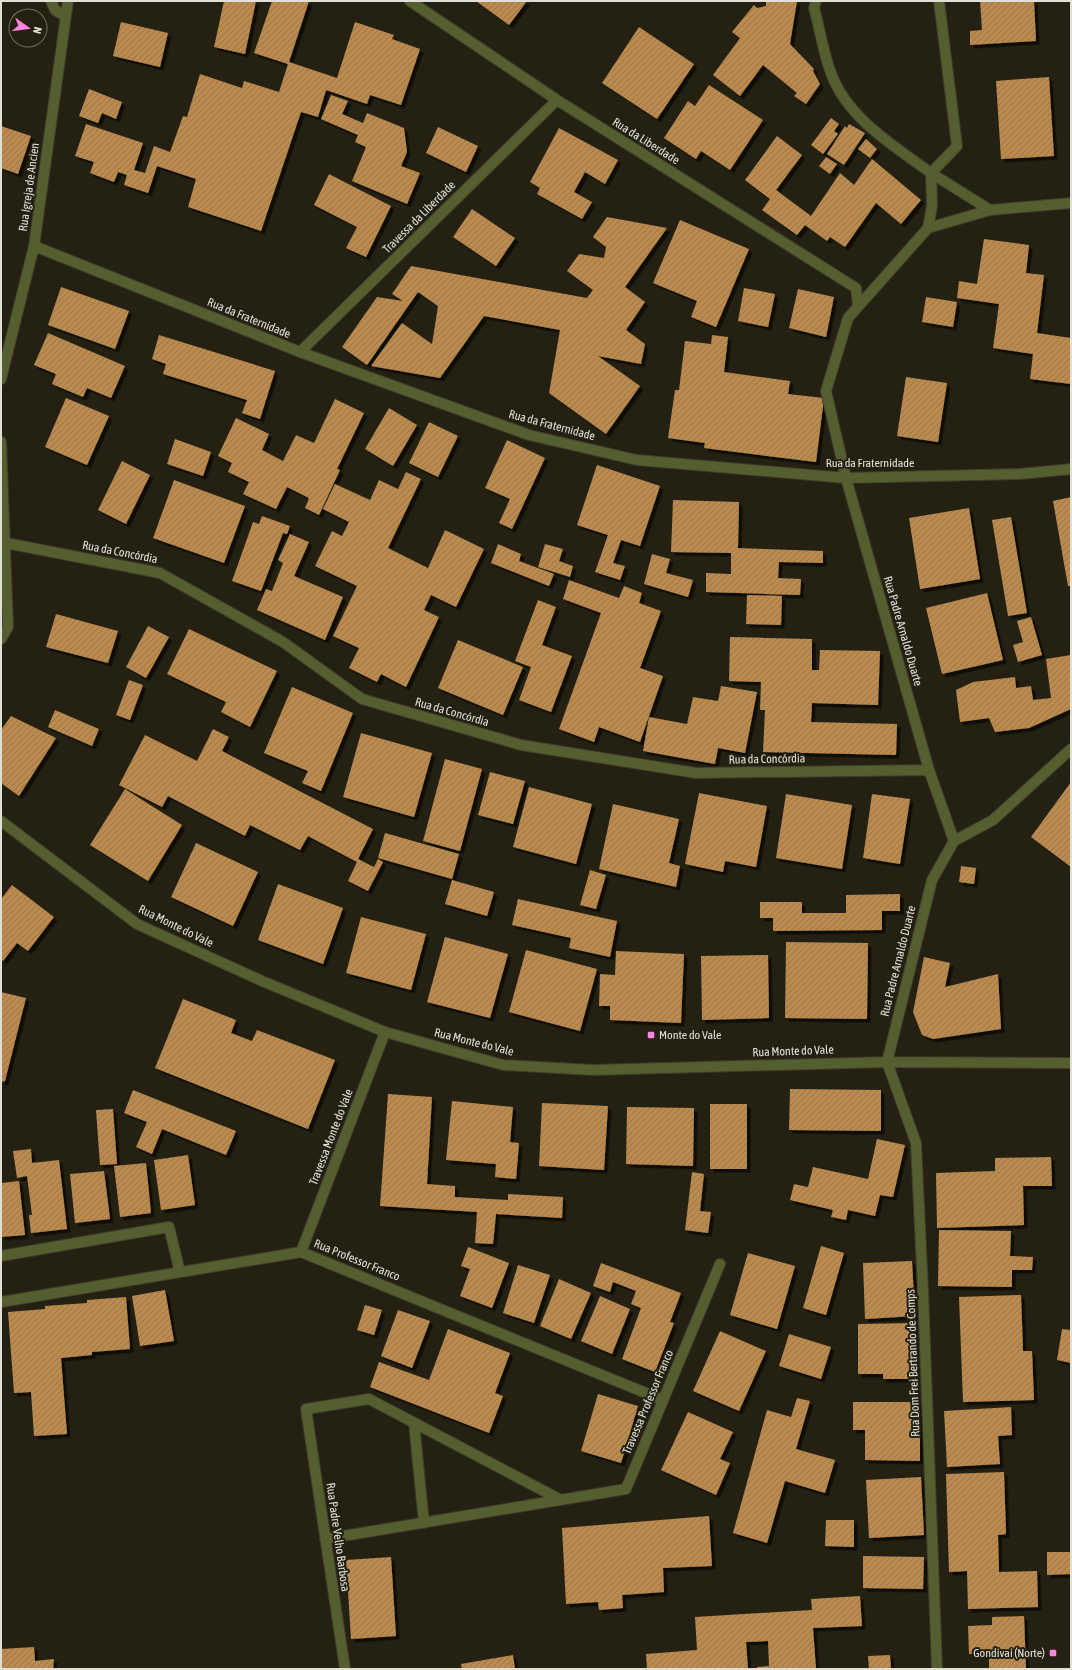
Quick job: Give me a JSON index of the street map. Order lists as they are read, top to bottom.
{
  "streets": {
    "street": [
      "Rua da Liberdade",
      "Rua Igreja de Ancien",
      "Travessa da Liberdade",
      "Rua da Fraternidade",
      "Rua da Concórdia",
      "Rua Padre Arnaldo Duarte",
      "Rua Monte do Vale",
      "Travessa Monte do Vale",
      "Rua Professor Franco",
      "Rua Dom Frei Bertrando de Comps",
      "Travessa Professor Franco",
      "Rua Padre Velho Barbosa"
    ]
  },
  "crossings": [
    ["Rua da Liberdade", "Travessa da Liberdade"],
    ["Rua da Liberdade", "Rua Padre Arnaldo Duarte"],
    ["Rua Igreja de Ancien", "Rua da Fraternidade"],
    ["Travessa da Liberdade", "Rua da Fraternidade"],
    ["Rua da Fraternidade", "Rua Padre Arnaldo Duarte"],
    ["Rua da Concórdia", "Rua Padre Arnaldo Duarte"],
    ["Rua Padre Arnaldo Duarte", "Rua Monte do Vale"],
    ["Rua Padre Arnaldo Duarte", "Rua Dom Frei Bertrando de Comps"],
    ["Rua Monte do Vale", "Travessa Monte do Vale"],
    ["Rua Monte do Vale", "Rua Dom Frei Bertrando de Comps"],
    ["Travessa Monte do Vale", "Rua Professor Franco"],
    ["Rua Professor Franco", "Travessa Professor Franco"],
    ["Travessa Professor Franco", "Rua Padre Velho Barbosa"]
  ],
  "places": {
    "transit": ["Monte do Vale", "Gondivai (Norte)"]
  },
  "north": "right"
}
